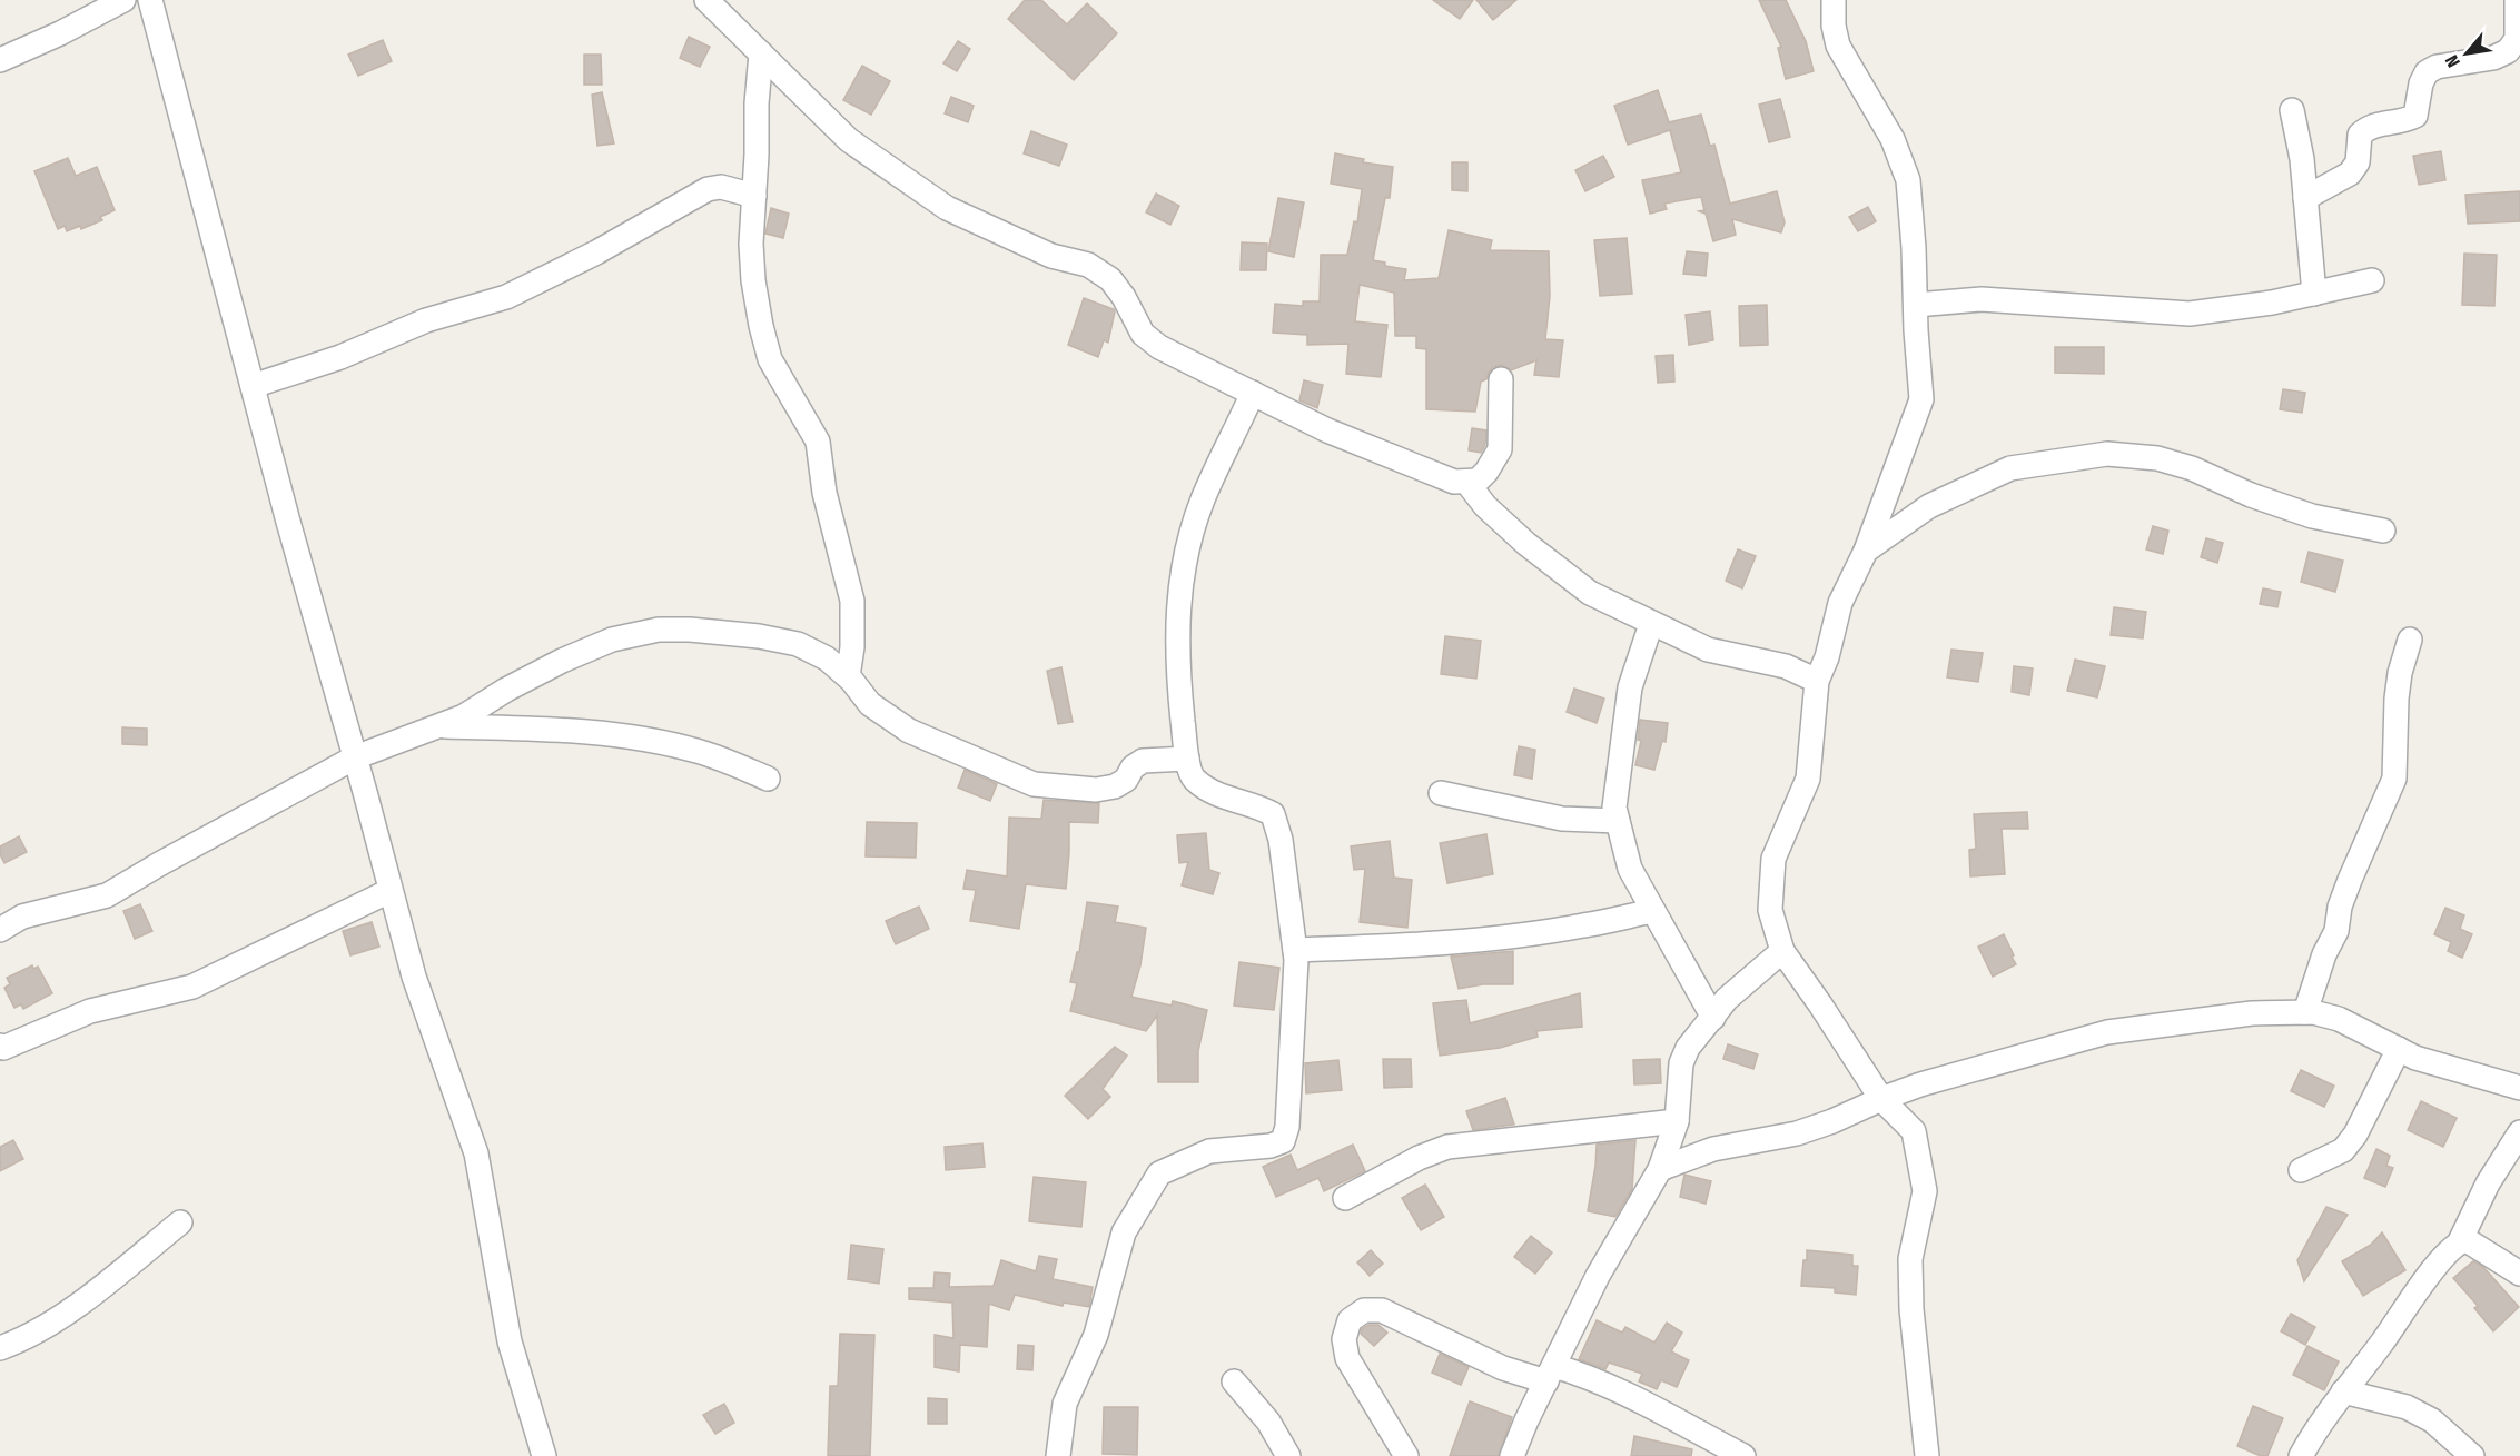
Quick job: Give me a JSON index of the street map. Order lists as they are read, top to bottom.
{
  "north": "bottom left"
}
